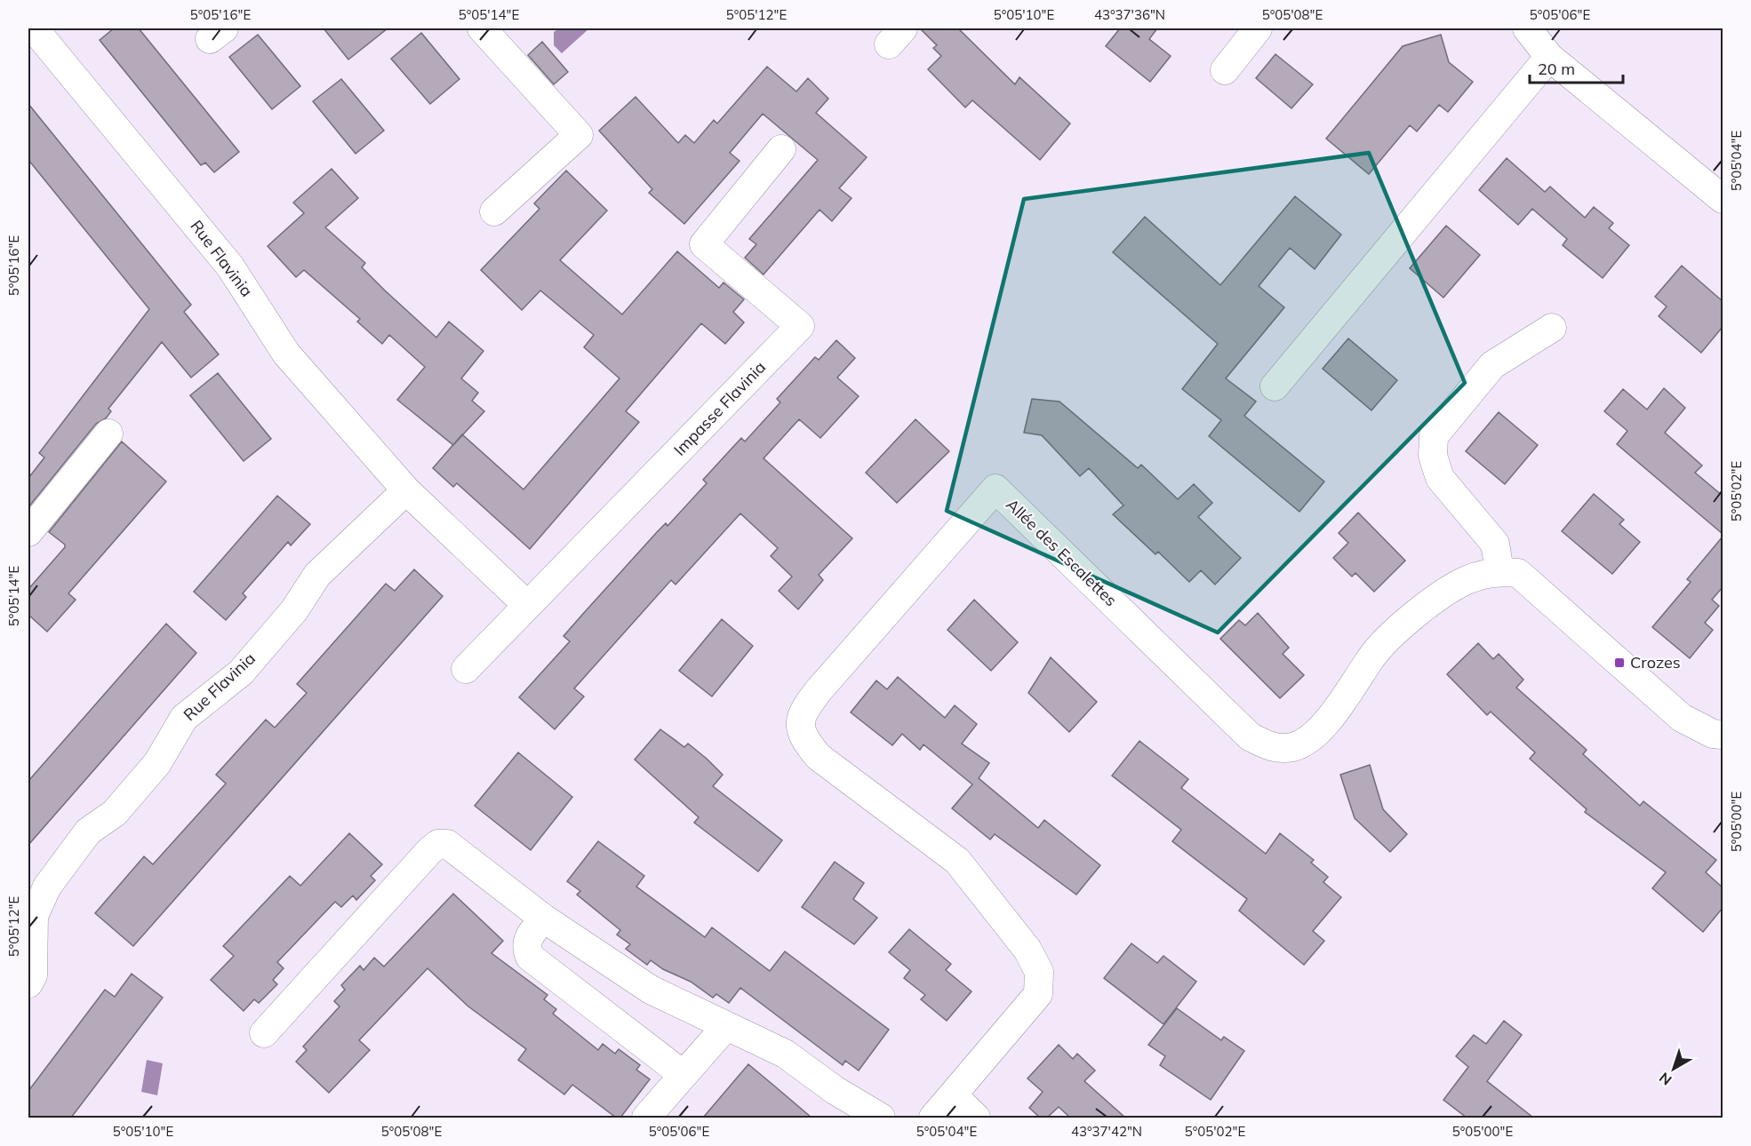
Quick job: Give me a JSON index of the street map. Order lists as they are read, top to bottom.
{
  "streets": {
    "street": ["Rue Flavinia", "Impasse Flavinia", "Allée des Escalettes"]
  },
  "crossings": [
    ["Rue Flavinia", "Impasse Flavinia"]
  ],
  "places": {
    "transit": ["Crozes"]
  },
  "scale_bar": "20 m",
  "north": "bottom left",
  "coordinates": [
    "5°05'16\"E",
    "5°05'14\"E",
    "5°05'12\"E",
    "5°05'10\"E",
    "43°37'36\"N",
    "5°05'08\"E",
    "5°05'06\"E",
    "5°05'04\"E",
    "5°05'02\"E",
    "5°05'00\"E",
    "43°37'42\"N"
  ]
}
